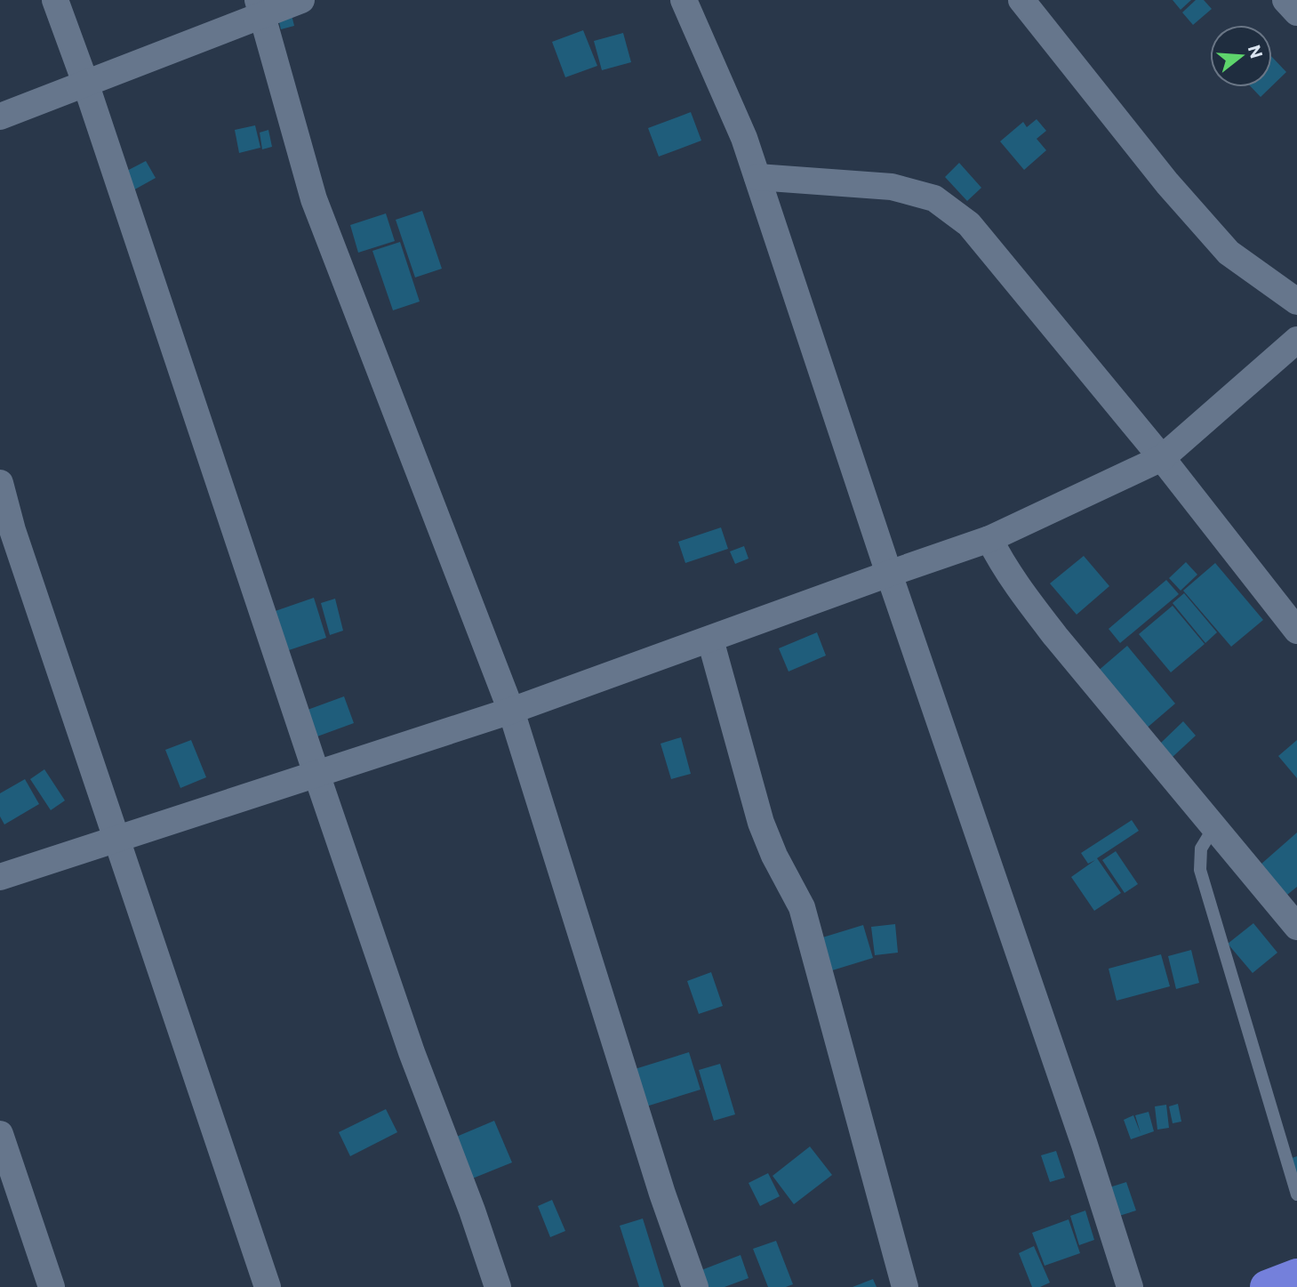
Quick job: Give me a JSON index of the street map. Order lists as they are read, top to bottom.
{
  "north": "right"
}
